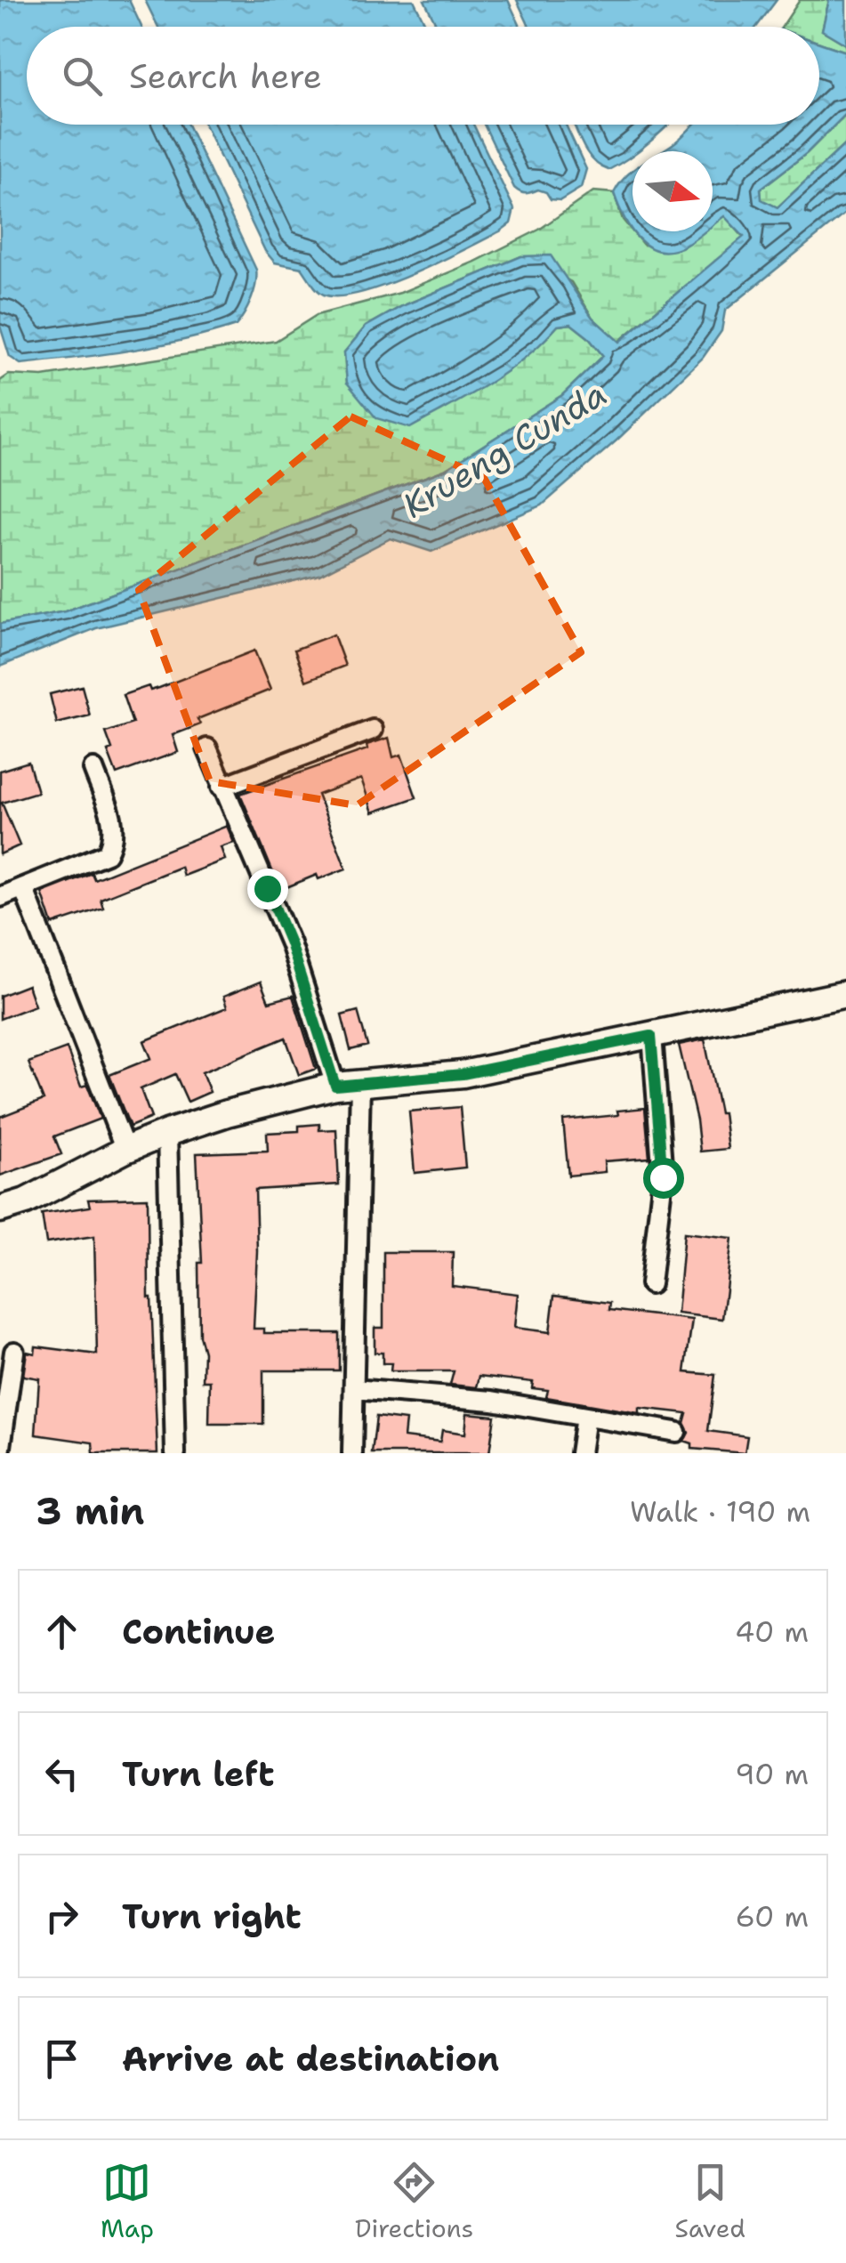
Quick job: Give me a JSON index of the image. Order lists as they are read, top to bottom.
{
  "water": ["Krueng Cunda"],
  "north": "right",
  "page": {
    "search": "Search here",
    "heading": ["3 min", "Walk · 190 m"],
    "list": [
      ["Continue", "40 m"],
      ["Turn left", "90 m"],
      ["Turn right", "60 m"],
      "Arrive at destination"
    ],
    "nav": ["Map", "Directions", "Saved"]
  }
}
